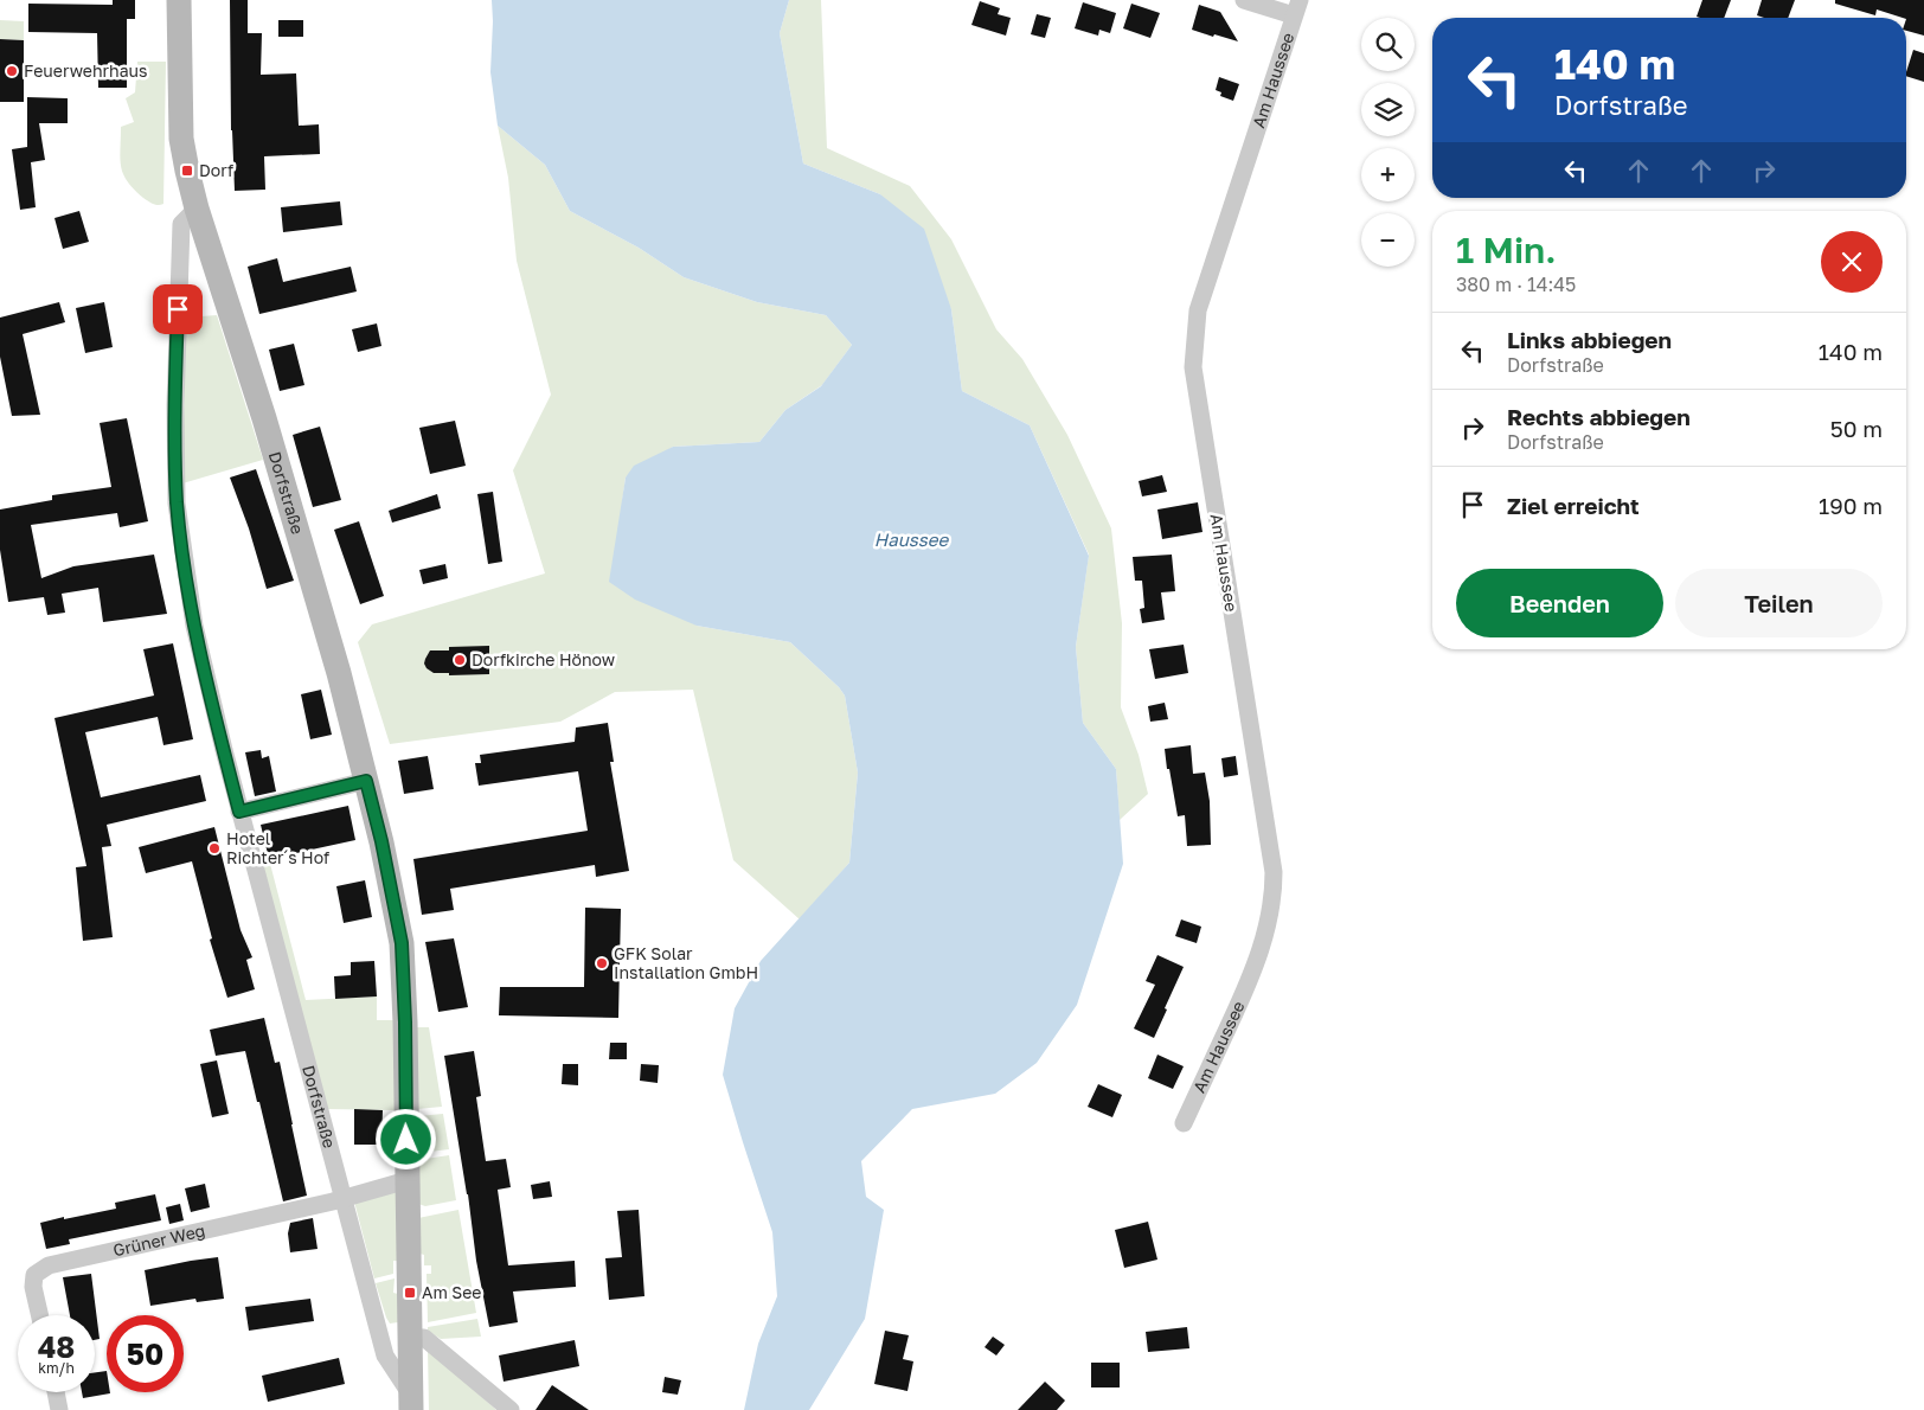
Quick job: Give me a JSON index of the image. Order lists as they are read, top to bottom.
{
  "streets": {
    "main road": ["Dorfstraße"],
    "street": ["Am Haussee", "Grüner Weg"]
  },
  "crossings": [
    ["Dorfstraße", "Grüner Weg"]
  ],
  "water": ["Haussee"],
  "places": {
    "other": [
      "Feuerwehrhaus",
      "Dorfkirche Hönow",
      "Hotel Richter´s Hof",
      "GFK Solar Installation GmbH"
    ],
    "transit": ["Dorf", "Am See"]
  },
  "page": {
    "map_buttons": ["+", "−"],
    "turn": ["140 m", "Dorfstraße"],
    "heading": ["1 Min.", "380 m · 14:45"],
    "list": [
      {
        "name": "Links abbiegen",
        "note": "Dorfstraße",
        "value": "140 m"
      },
      {
        "name": "Rechts abbiegen",
        "note": "Dorfstraße",
        "value": "50 m"
      },
      {
        "name": "Ziel erreicht",
        "value": "190 m"
      }
    ],
    "buttons": ["Beenden", "Teilen"],
    "speed": "48 km/h",
    "limit": "50"
  }
}
